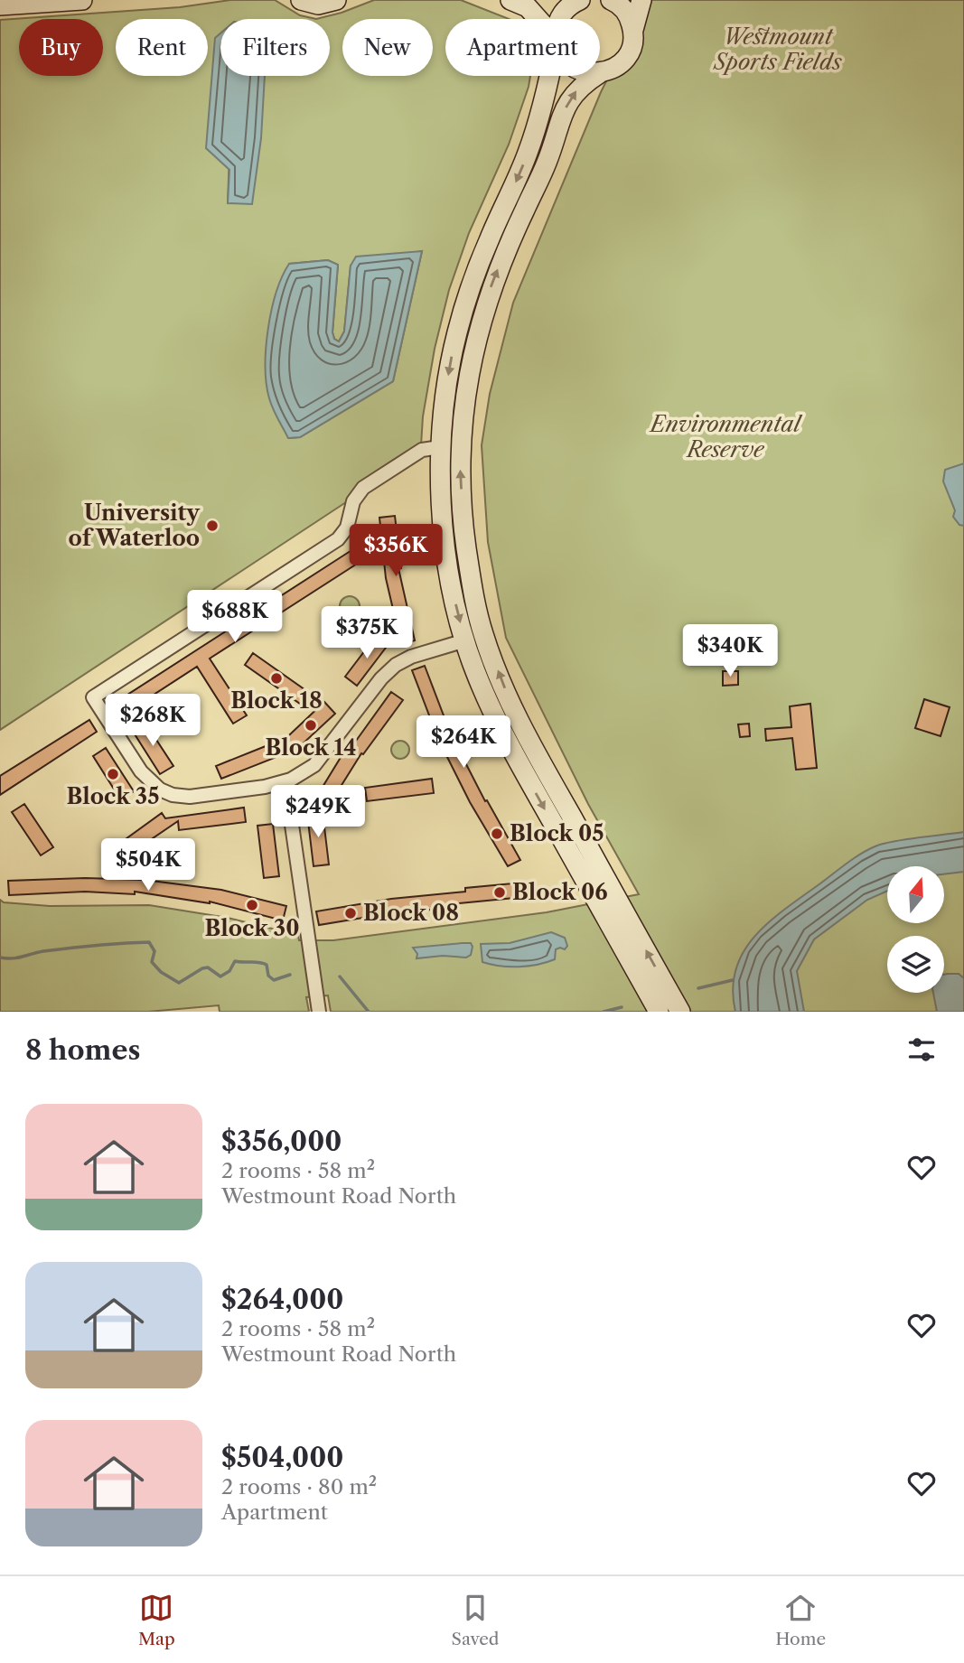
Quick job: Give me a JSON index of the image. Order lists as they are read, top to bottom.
{
  "parks": ["Westmount Sports Fields", "Environmental Reserve"],
  "places": [
    "University of Waterloo",
    "Block 18",
    "Block 14",
    "Block 35",
    "Block 05",
    "Block 06",
    "Block 30",
    "Block 08"
  ],
  "north": "top",
  "page": {
    "chip": [
      "Buy",
      "Rent",
      "Filters",
      "New",
      "Apartment"
    ],
    "price": [
      "$356K",
      "$688K",
      "$375K",
      "$340K",
      "$268K",
      "$264K",
      "$249K",
      "$504K"
    ],
    "heading": "8 homes",
    "list": [
      {
        "name": "$356,000",
        "note": "2 rooms · 58 m² · Westmount Road North"
      },
      {
        "name": "$264,000",
        "note": "2 rooms · 58 m² · Westmount Road North"
      },
      {
        "name": "$504,000",
        "note": "2 rooms · 80 m² · Apartment"
      }
    ],
    "tabs": ["Map", "Saved", "Home"]
  }
}
